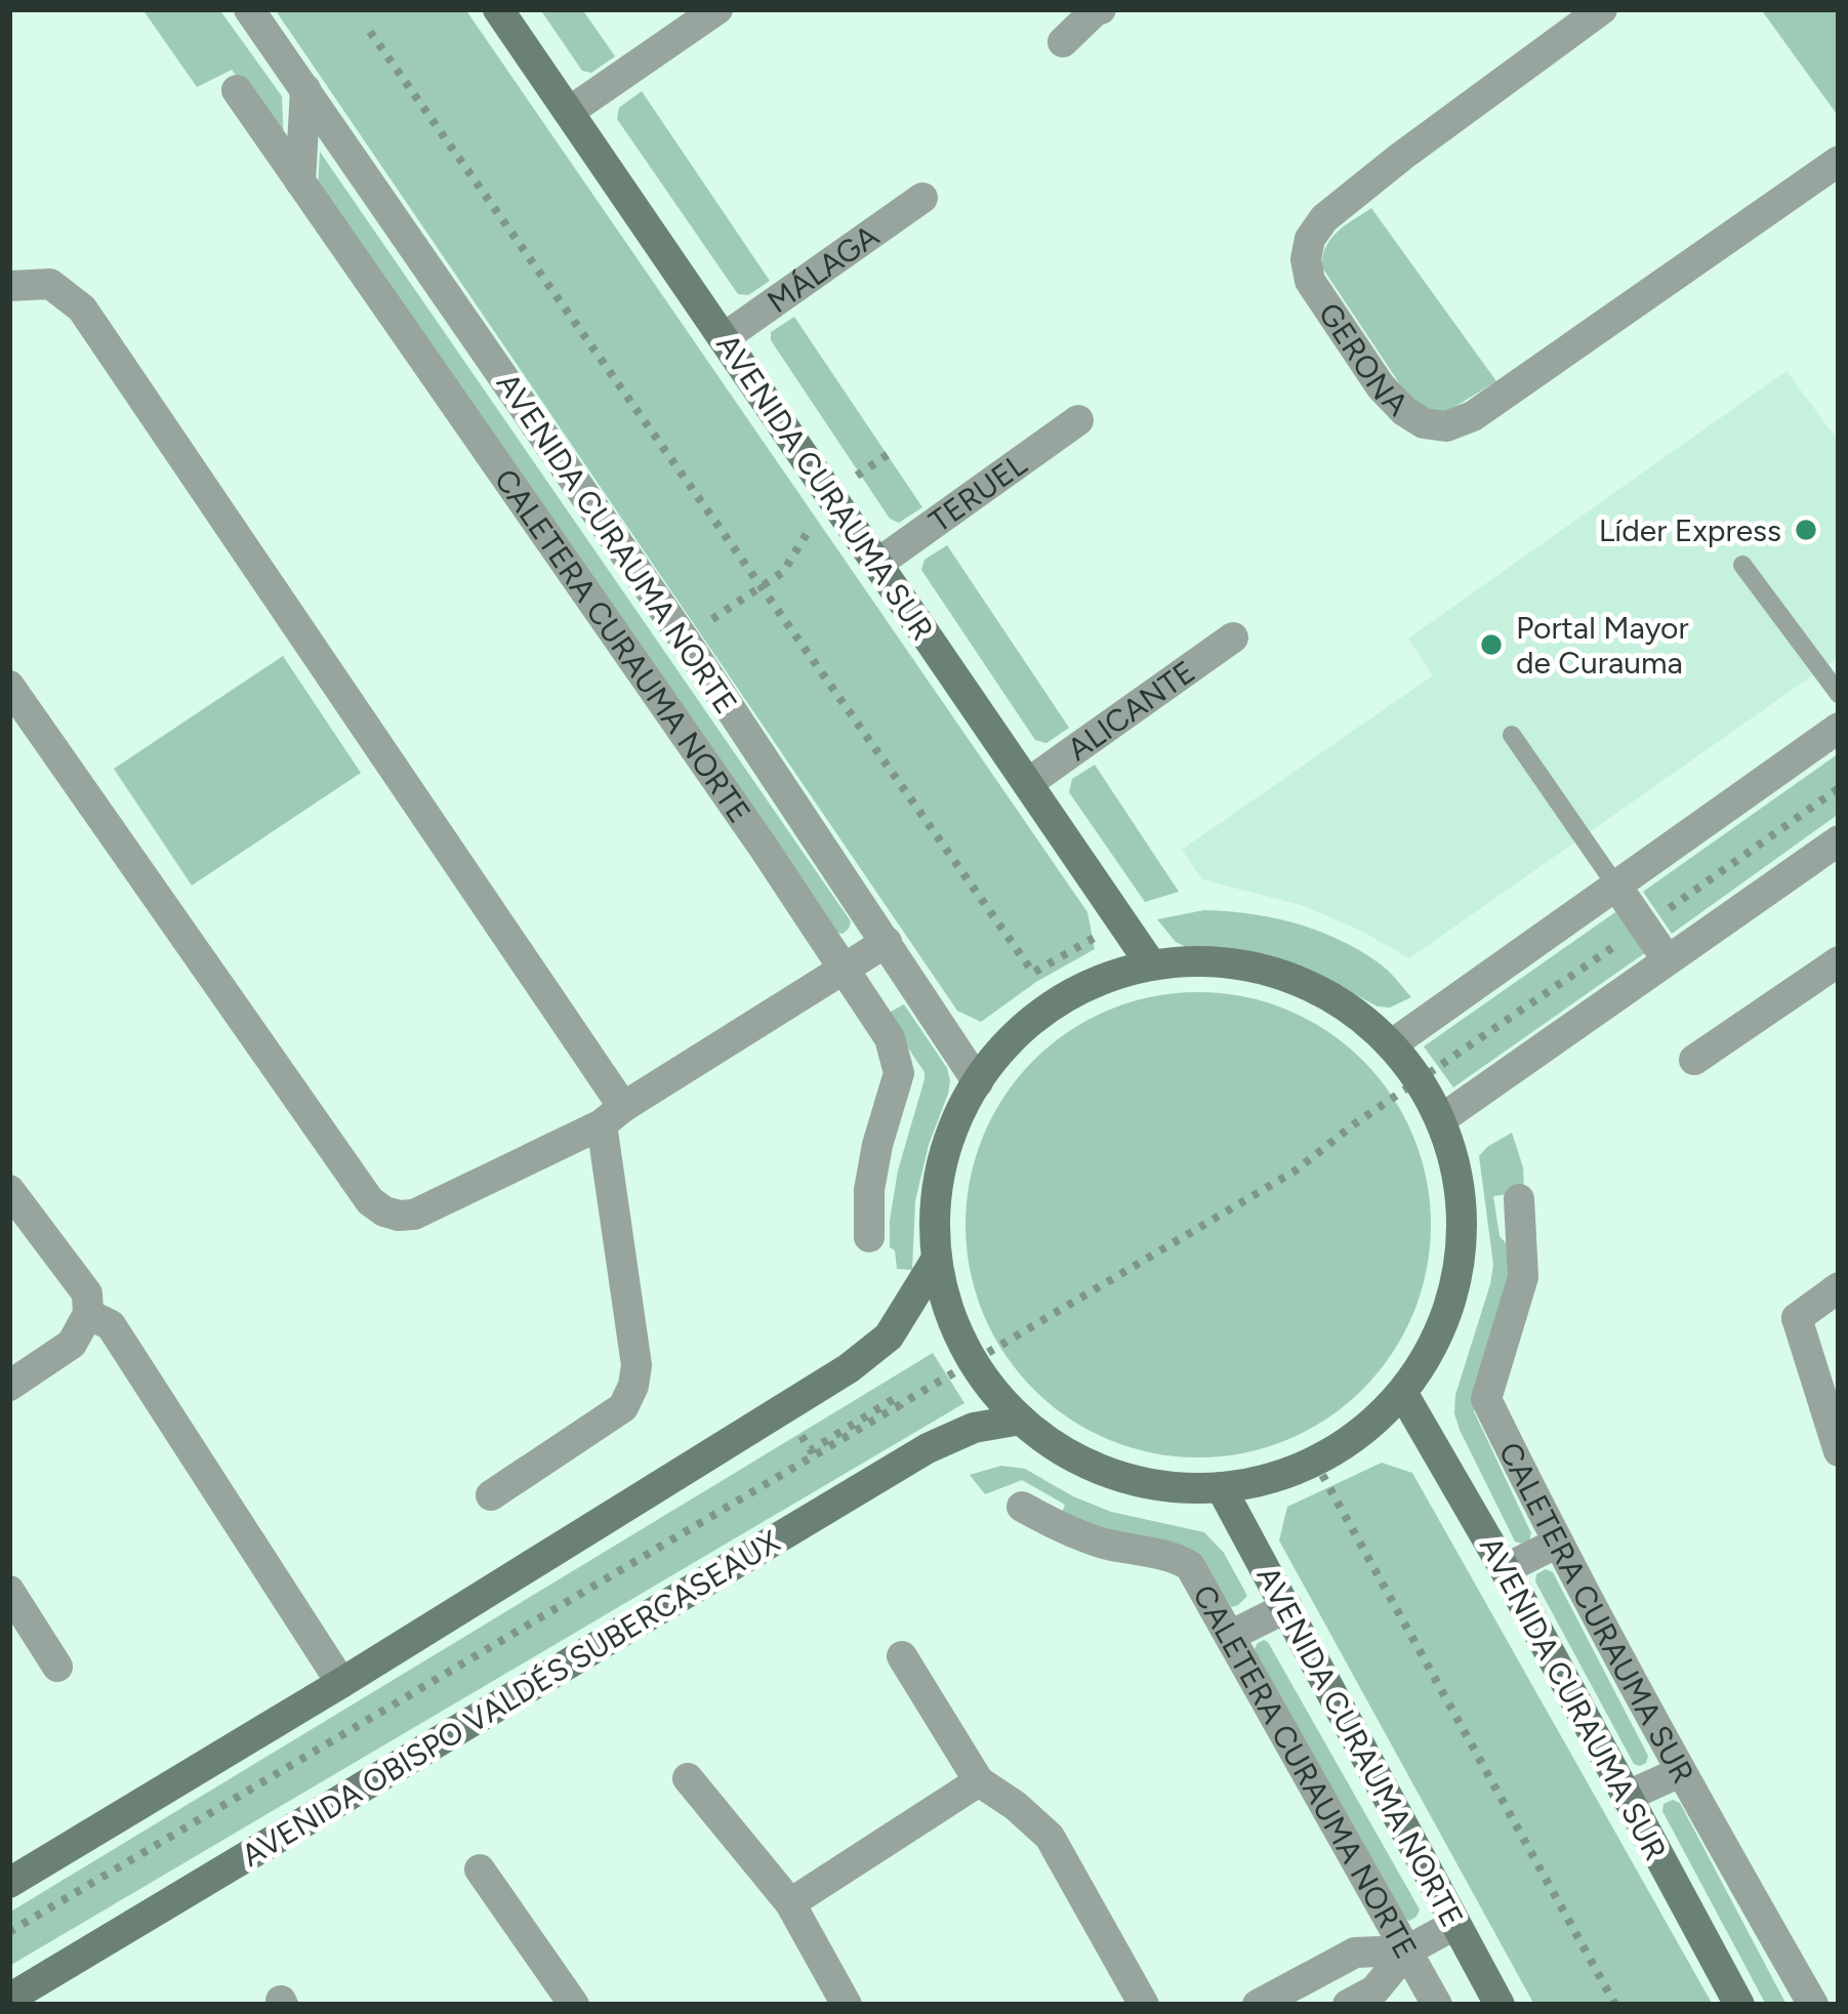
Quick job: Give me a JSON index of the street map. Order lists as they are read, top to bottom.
{
  "streets": {
    "street": [
      "MÁLAGA",
      "GERONA",
      "AVENIDA CURAUMA SUR",
      "TERUEL",
      "AVENIDA CURAUMA NORTE",
      "CALETERA CURAUMA NORTE",
      "ALICANTE",
      "CALETERA CURAUMA SUR",
      "AVENIDA OBISPO VALDÉS SUBERCASEAUX"
    ]
  },
  "crossings": [
    ["MÁLAGA", "AVENIDA CURAUMA SUR"],
    ["AVENIDA CURAUMA SUR", "TERUEL"],
    ["AVENIDA CURAUMA SUR", "ALICANTE"]
  ],
  "places": ["Líder Express", "Portal Mayor de Curauma"]
}
